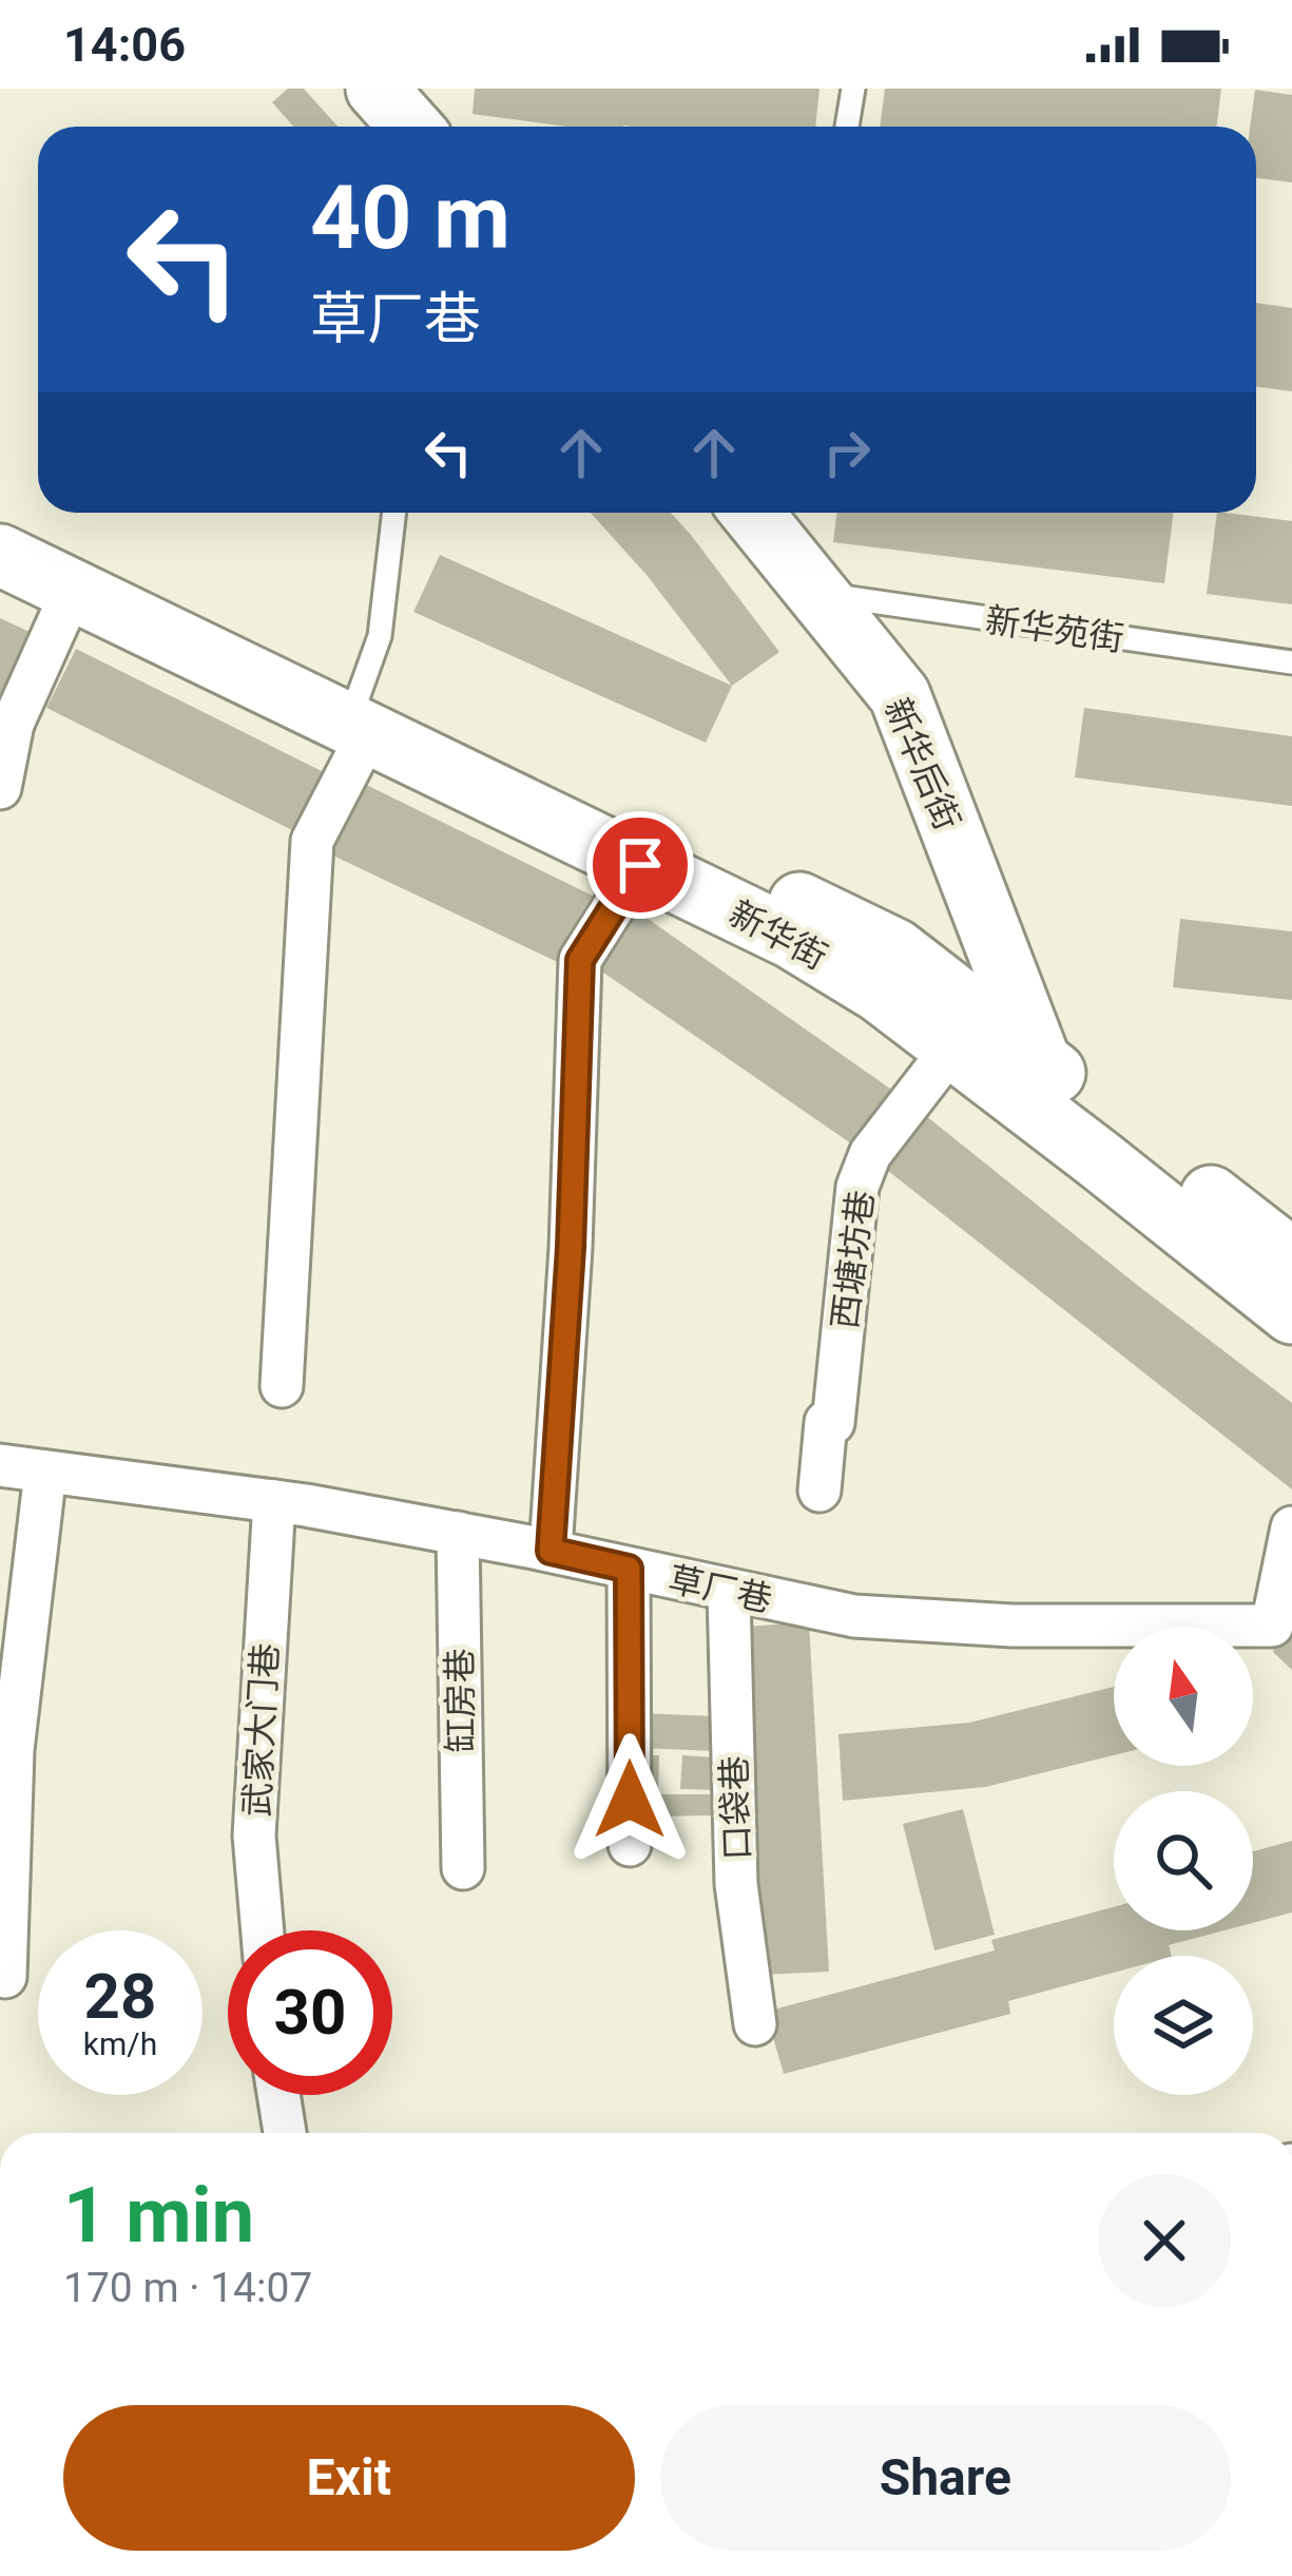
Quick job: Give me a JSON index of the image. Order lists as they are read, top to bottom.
{
  "streets": {
    "main road": ["新华后街", "新华街"],
    "street": [
      "西塘坊巷",
      "草厂巷",
      "缸房巷",
      "武家大门巷",
      "口袋巷"
    ],
    "lane": ["新华苑街"]
  },
  "crossings": [
    ["新华苑街", "新华后街"],
    ["新华后街", "新华街"],
    ["新华街", "西塘坊巷"],
    ["草厂巷", "缸房巷"],
    ["草厂巷", "武家大门巷"],
    ["草厂巷", "口袋巷"]
  ],
  "north": "top",
  "page": {
    "status": "14:06",
    "turn": ["40 m", "草厂巷"],
    "speed": "28 km/h",
    "limit": "30",
    "heading": ["1 min", "170 m · 14:07"],
    "buttons": ["Exit", "Share"]
  }
}
